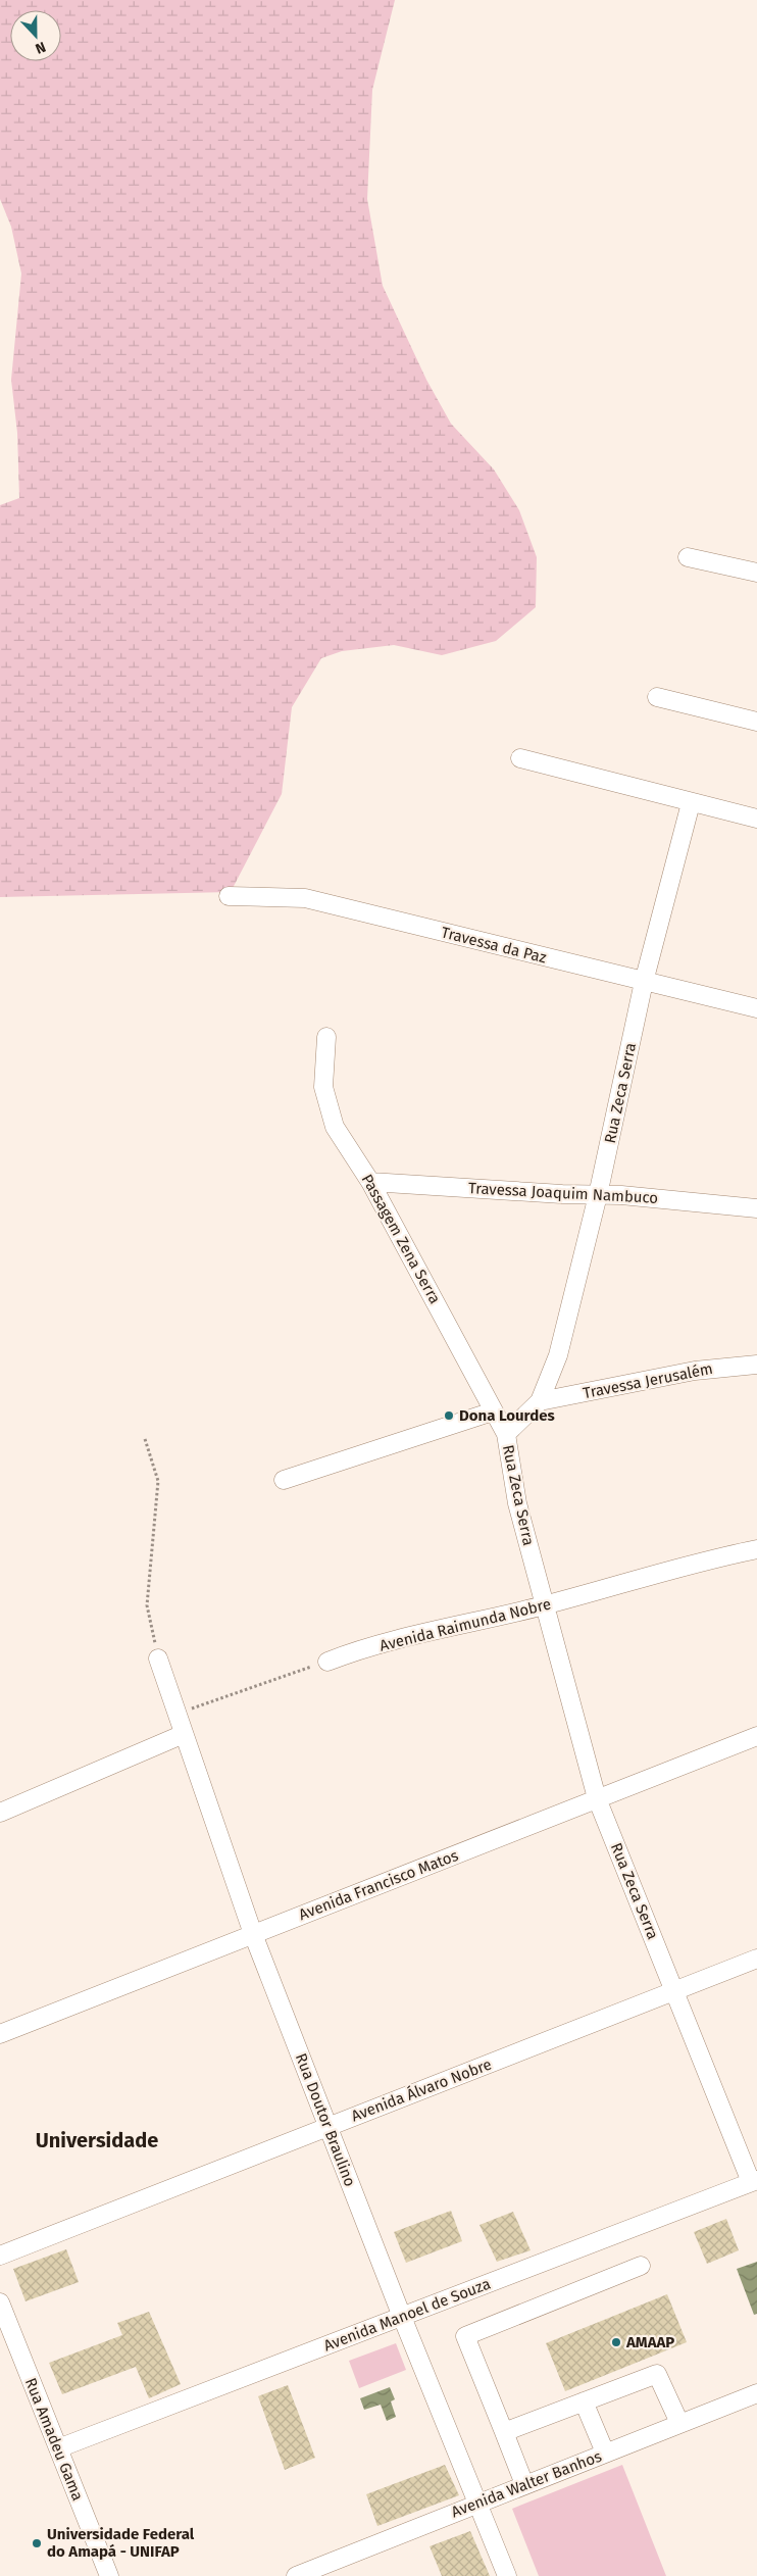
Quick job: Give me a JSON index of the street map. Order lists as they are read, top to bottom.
{
  "streets": {
    "street": [
      "Travessa da Paz",
      "Rua Zeca Serra",
      "Travessa Joaquim Nambuco",
      "Passagem Zena Serra",
      "Travessa Jerusalém",
      "Avenida Raimunda Nobre",
      "Avenida Francisco Matos",
      "Avenida Álvaro Nobre",
      "Rua Doutor Braulino",
      "Avenida Manoel de Souza",
      "Rua Amadeu Gama",
      "Avenida Walter Banhos"
    ]
  },
  "crossings": [
    ["Travessa da Paz", "Rua Zeca Serra"],
    ["Rua Zeca Serra", "Travessa Joaquim Nambuco"],
    ["Rua Zeca Serra", "Passagem Zena Serra"],
    ["Rua Zeca Serra", "Travessa Jerusalém"],
    ["Rua Zeca Serra", "Avenida Raimunda Nobre"],
    ["Rua Zeca Serra", "Avenida Francisco Matos"],
    ["Rua Zeca Serra", "Avenida Álvaro Nobre"],
    ["Rua Zeca Serra", "Avenida Manoel de Souza"],
    ["Travessa Joaquim Nambuco", "Passagem Zena Serra"],
    ["Avenida Francisco Matos", "Rua Doutor Braulino"],
    ["Avenida Álvaro Nobre", "Rua Doutor Braulino"],
    ["Rua Doutor Braulino", "Avenida Manoel de Souza"],
    ["Rua Doutor Braulino", "Avenida Walter Banhos"],
    ["Avenida Manoel de Souza", "Rua Amadeu Gama"]
  ],
  "districts": ["Universidade"],
  "places": ["Dona Lourdes", "AMAAP", "Universidade Federal do Amapá - UNIFAP"],
  "north": "bottom"
}
